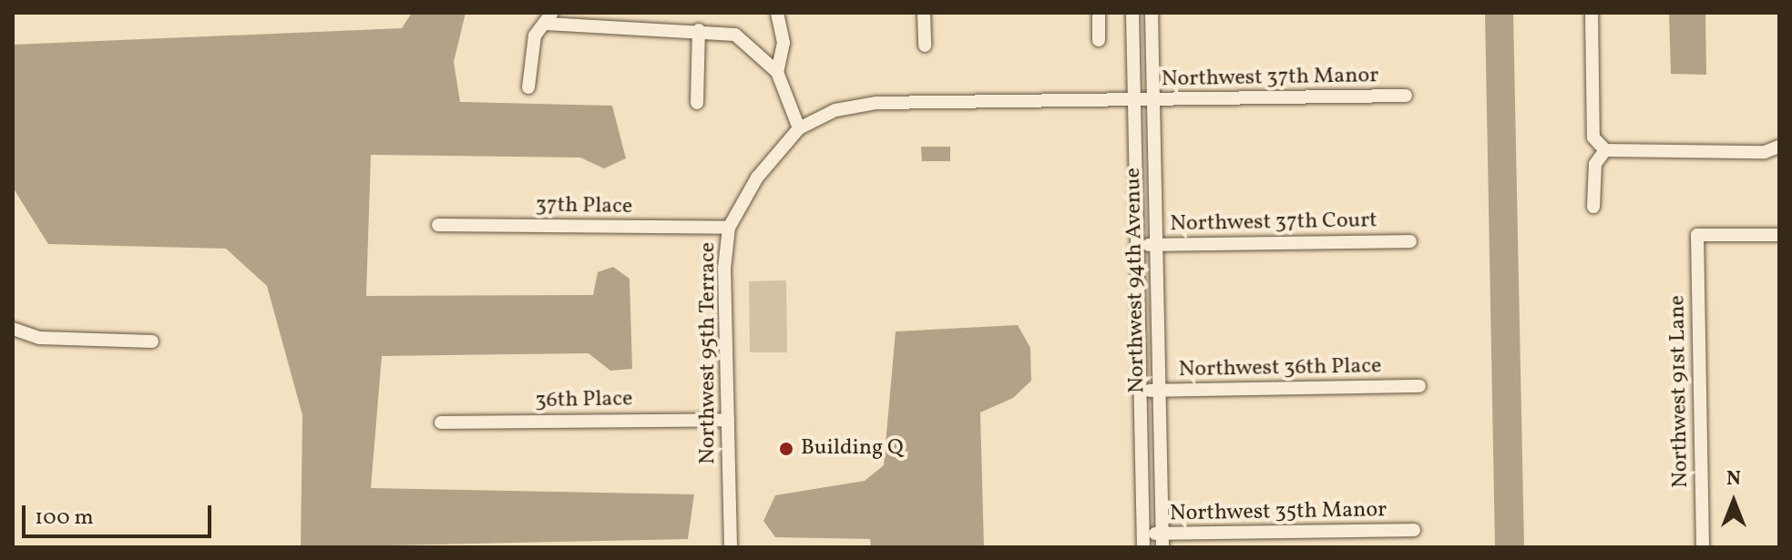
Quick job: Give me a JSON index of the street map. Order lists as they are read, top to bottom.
{
  "streets": {
    "street": [
      "Northwest 37th Manor",
      "37th Place",
      "Northwest 37th Court",
      "Northwest 94th Avenue",
      "Northwest 95th Terrace",
      "Northwest 36th Place",
      "Northwest 91st Lane",
      "36th Place",
      "Northwest 35th Manor"
    ]
  },
  "crossings": [
    ["Northwest 37th Manor", "Northwest 94th Avenue"],
    ["Northwest 37th Manor", "Northwest 95th Terrace"],
    ["37th Place", "Northwest 95th Terrace"],
    ["Northwest 37th Court", "Northwest 94th Avenue"],
    ["Northwest 94th Avenue", "Northwest 95th Terrace"],
    ["Northwest 94th Avenue", "Northwest 36th Place"],
    ["Northwest 94th Avenue", "Northwest 35th Manor"],
    ["Northwest 95th Terrace", "36th Place"]
  ],
  "places": ["Building Q"],
  "scale_bar": "100 m",
  "north": "top"
}
